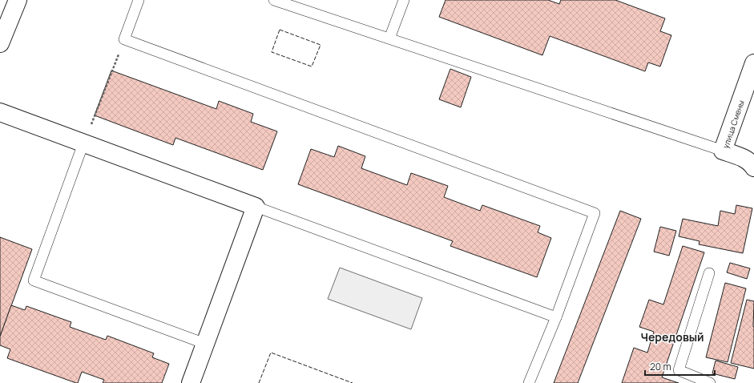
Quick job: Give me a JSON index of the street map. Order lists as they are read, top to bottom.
{
  "streets": {
    "street": ["улица Смены"]
  },
  "districts": ["Чередовый"],
  "scale_bar": "20 m"
}
